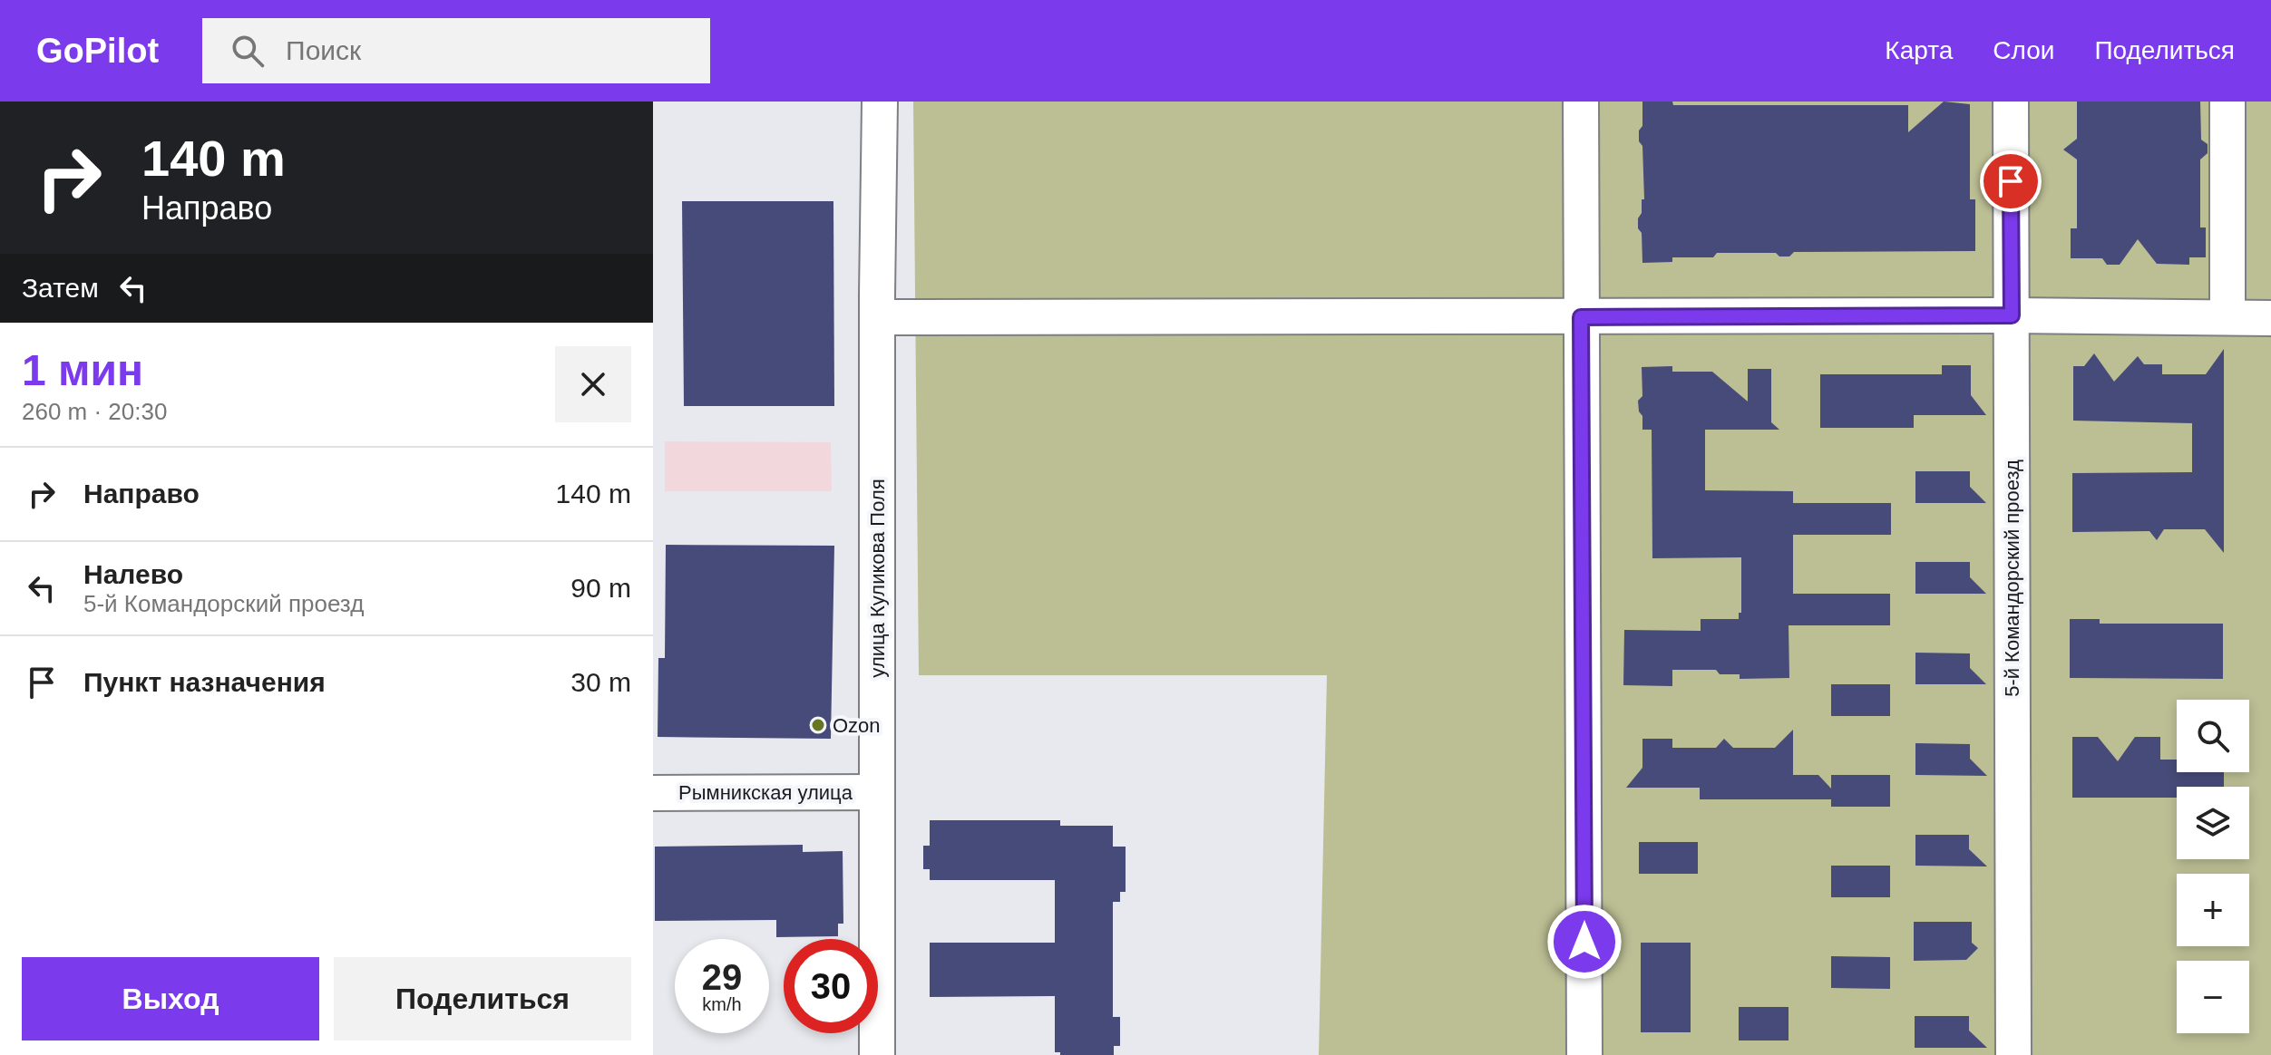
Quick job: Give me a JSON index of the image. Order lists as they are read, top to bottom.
{
  "streets": {
    "street": ["улица Куликова Поля", "5-й Командорский проезд", "Рымникская улица"]
  },
  "crossings": [
    ["улица Куликова Поля", "Рымникская улица"]
  ],
  "places": ["Ozon"],
  "page": {
    "header": "GoPilot",
    "search": "Поиск",
    "nav": ["Карта", "Слои", "Поделиться"],
    "turn": ["140 m", "Направо"],
    "then": "Затем",
    "heading": ["1 мин", "260 m · 20:30"],
    "list": [
      {
        "name": "Направо",
        "value": "140 m"
      },
      {
        "name": "Налево",
        "note": "5-й Командорский проезд",
        "value": "90 m"
      },
      {
        "name": "Пункт назначения",
        "value": "30 m"
      }
    ],
    "map_buttons": ["+", "−"],
    "speed": "29 km/h",
    "limit": "30",
    "buttons": ["Выход", "Поделиться"]
  }
}
